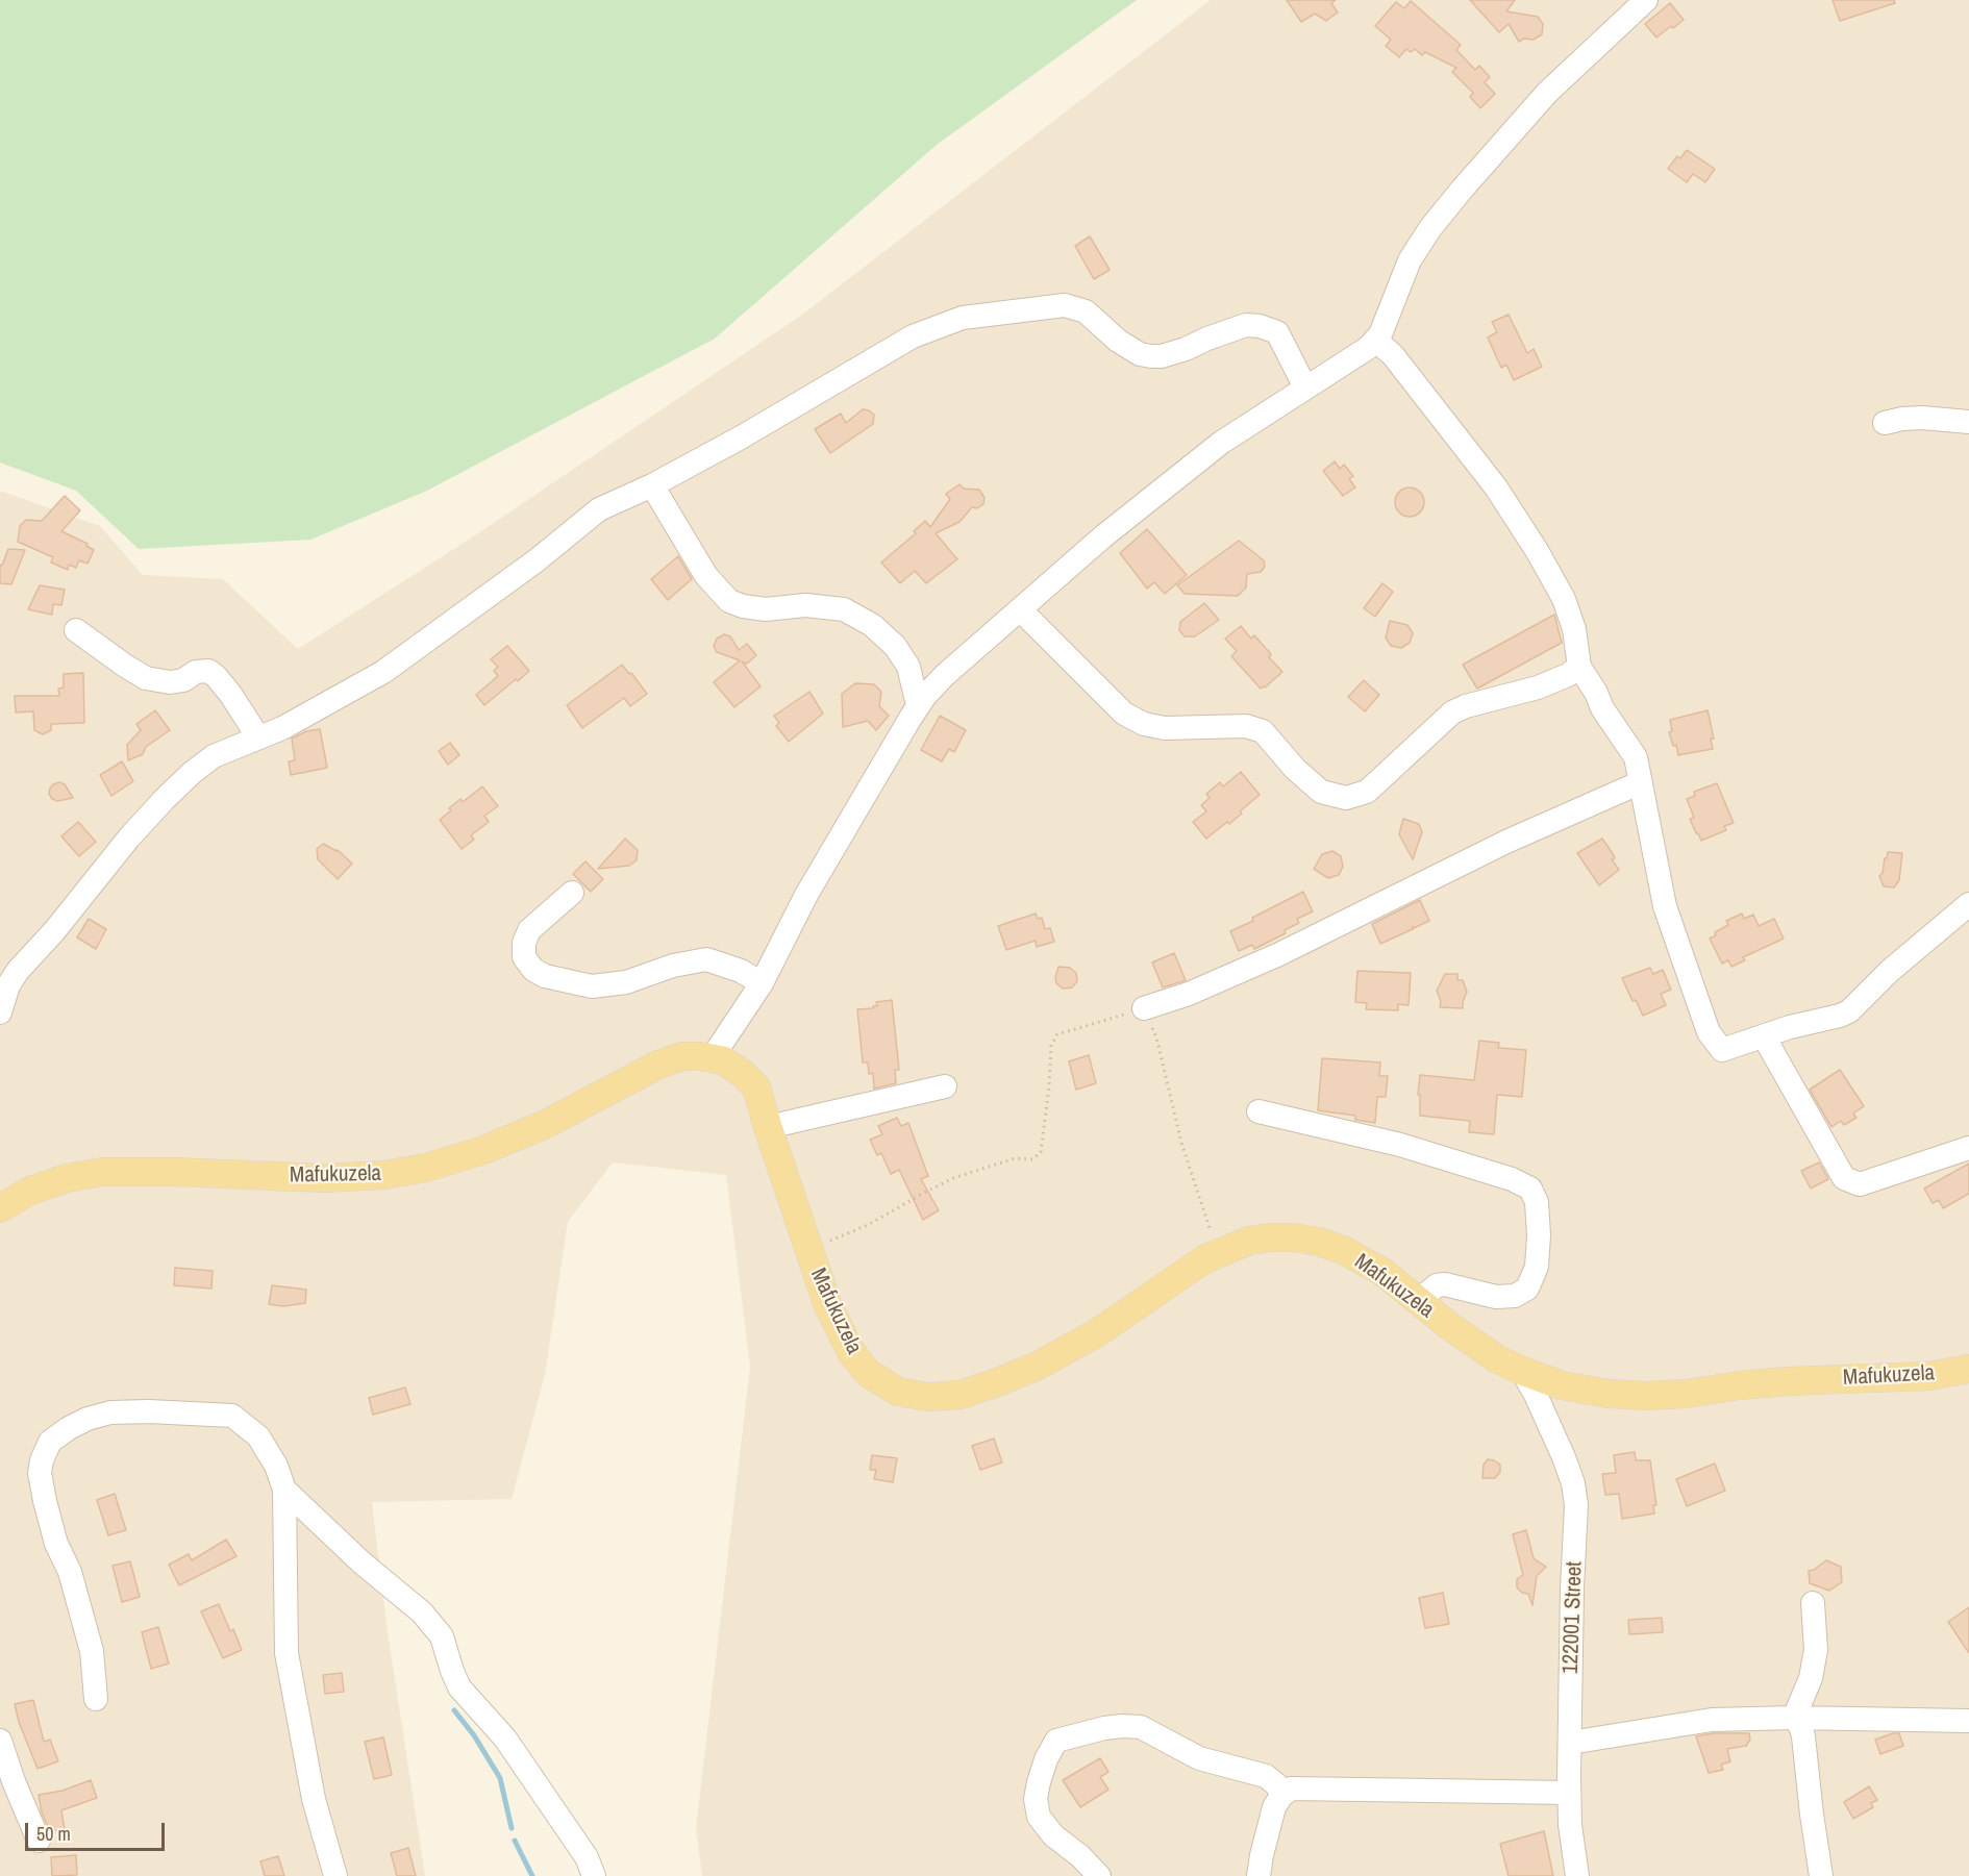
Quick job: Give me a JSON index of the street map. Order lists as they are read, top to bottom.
{
  "streets": {
    "main road": ["Mafukuzela"],
    "street": ["122001 Street"]
  },
  "crossings": [
    ["Mafukuzela", "122001 Street"]
  ],
  "scale_bar": "50 m"
}
